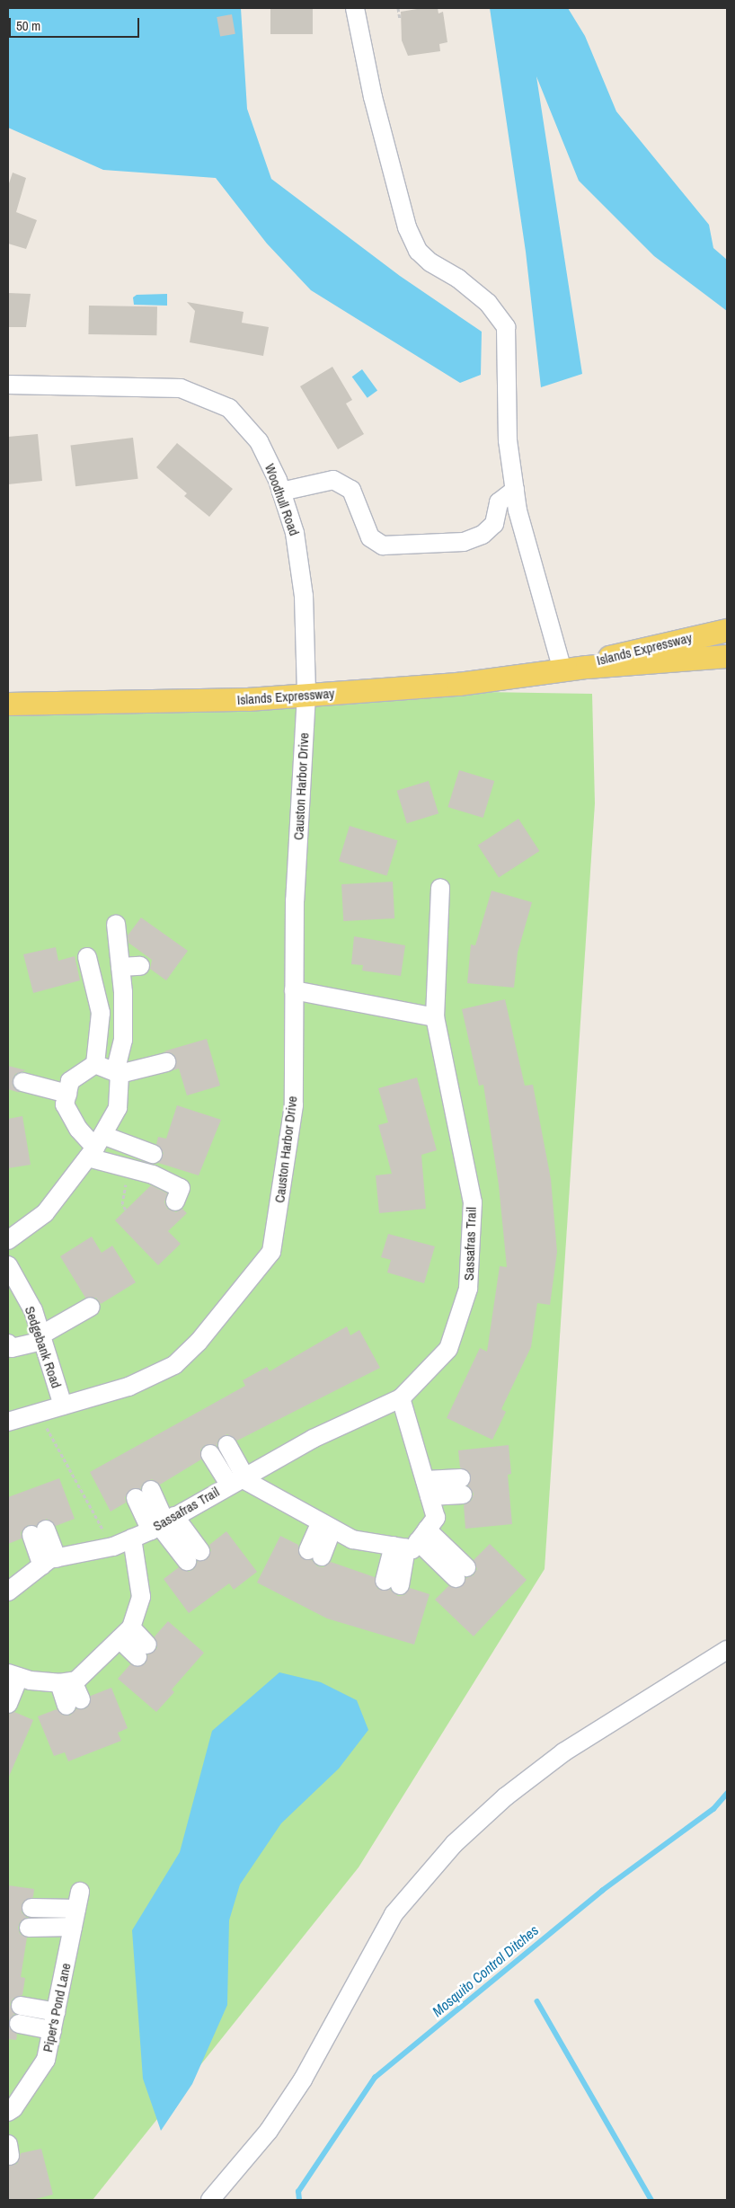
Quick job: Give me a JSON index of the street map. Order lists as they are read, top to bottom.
{
  "streets": {
    "main road": ["Islands Expressway"],
    "street": [
      "Woodhull Road",
      "Causton Harbor Drive",
      "Sassafras Trail",
      "Sedgebank Road",
      "Piper's Pond Lane"
    ]
  },
  "crossings": [
    ["Woodhull Road", "Islands Expressway"],
    ["Woodhull Road", "Causton Harbor Drive"],
    ["Islands Expressway", "Causton Harbor Drive"],
    ["Causton Harbor Drive", "Sedgebank Road"]
  ],
  "water": ["Mosquito Control Ditches"],
  "scale_bar": "50 m"
}
